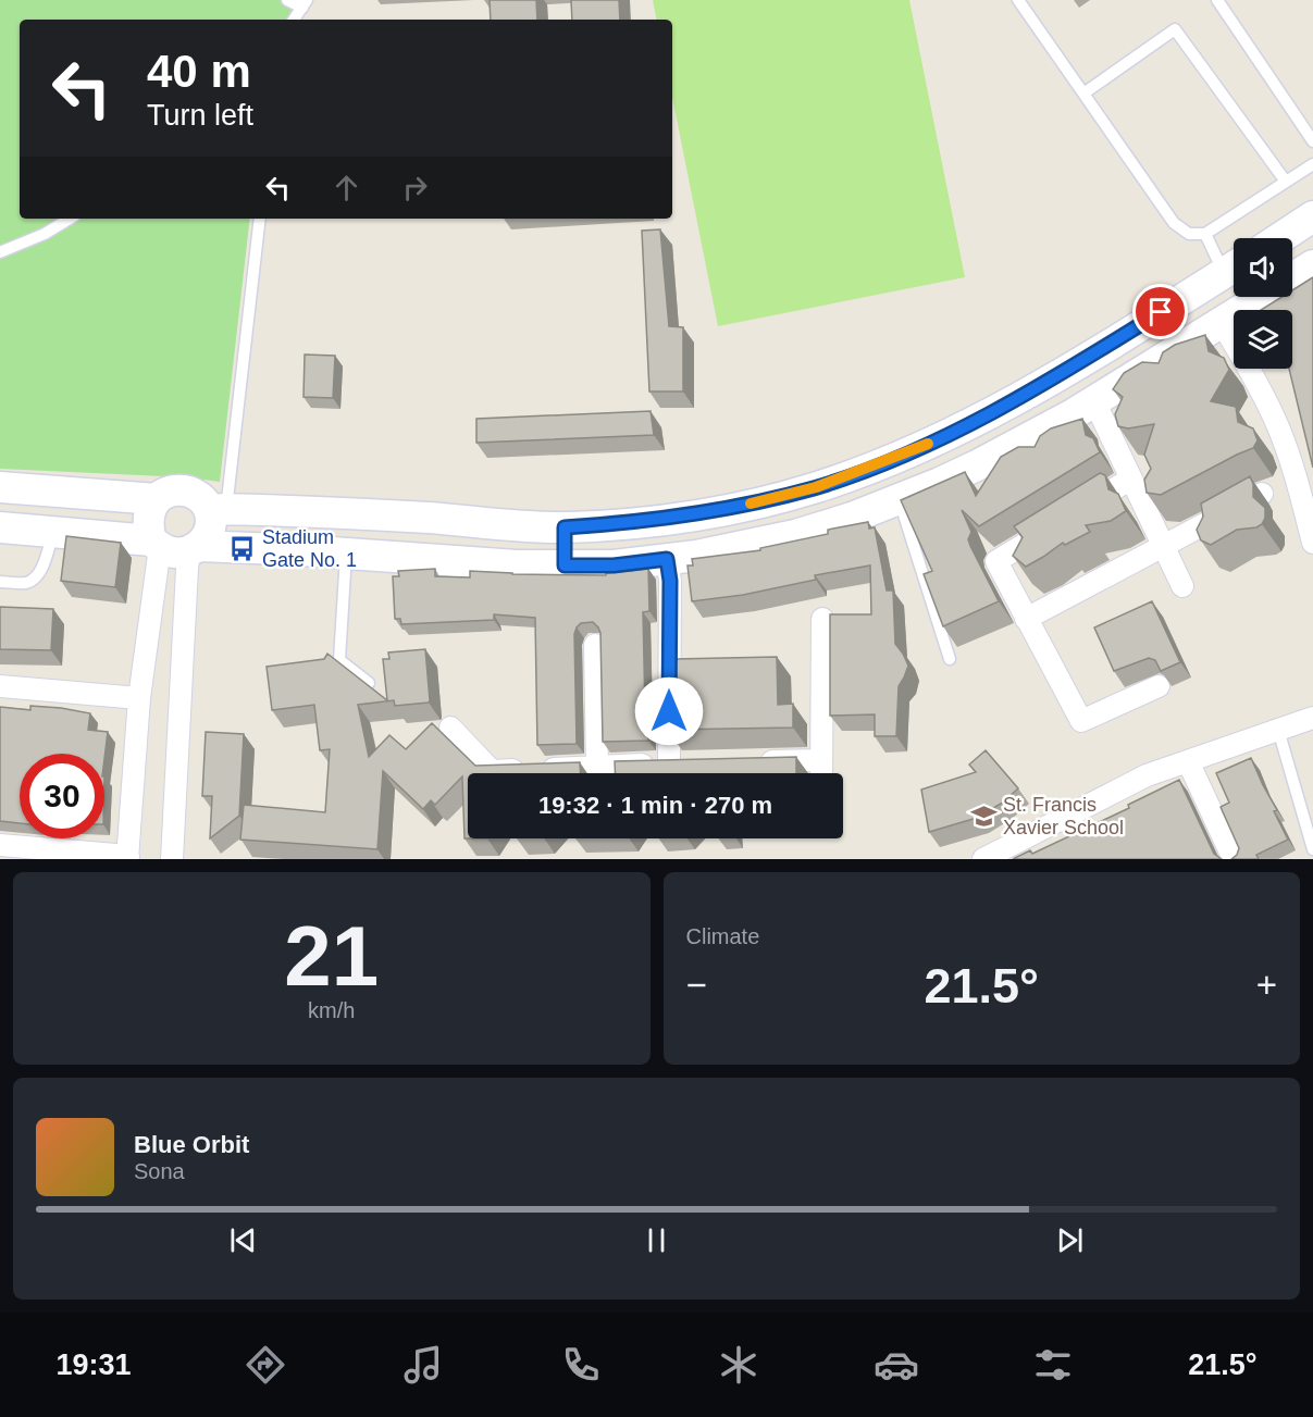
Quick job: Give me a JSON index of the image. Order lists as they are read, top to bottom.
{
  "places": {
    "bus stop": ["Stadium Gate No. 1"],
    "school or university": ["St. Francis Xavier School"]
  },
  "page": {
    "turn": ["40 m", "Turn left"],
    "limit": "30",
    "trip": "19:32 · 1 min · 270 m",
    "tile": [
      ["21", "km/h"],
      "Climate"
    ],
    "heat": ["−", "21.5°", "+"],
    "song": ["Blue Orbit", "Sona"],
    "tabs": ["19:31", "21.5°"]
  }
}
